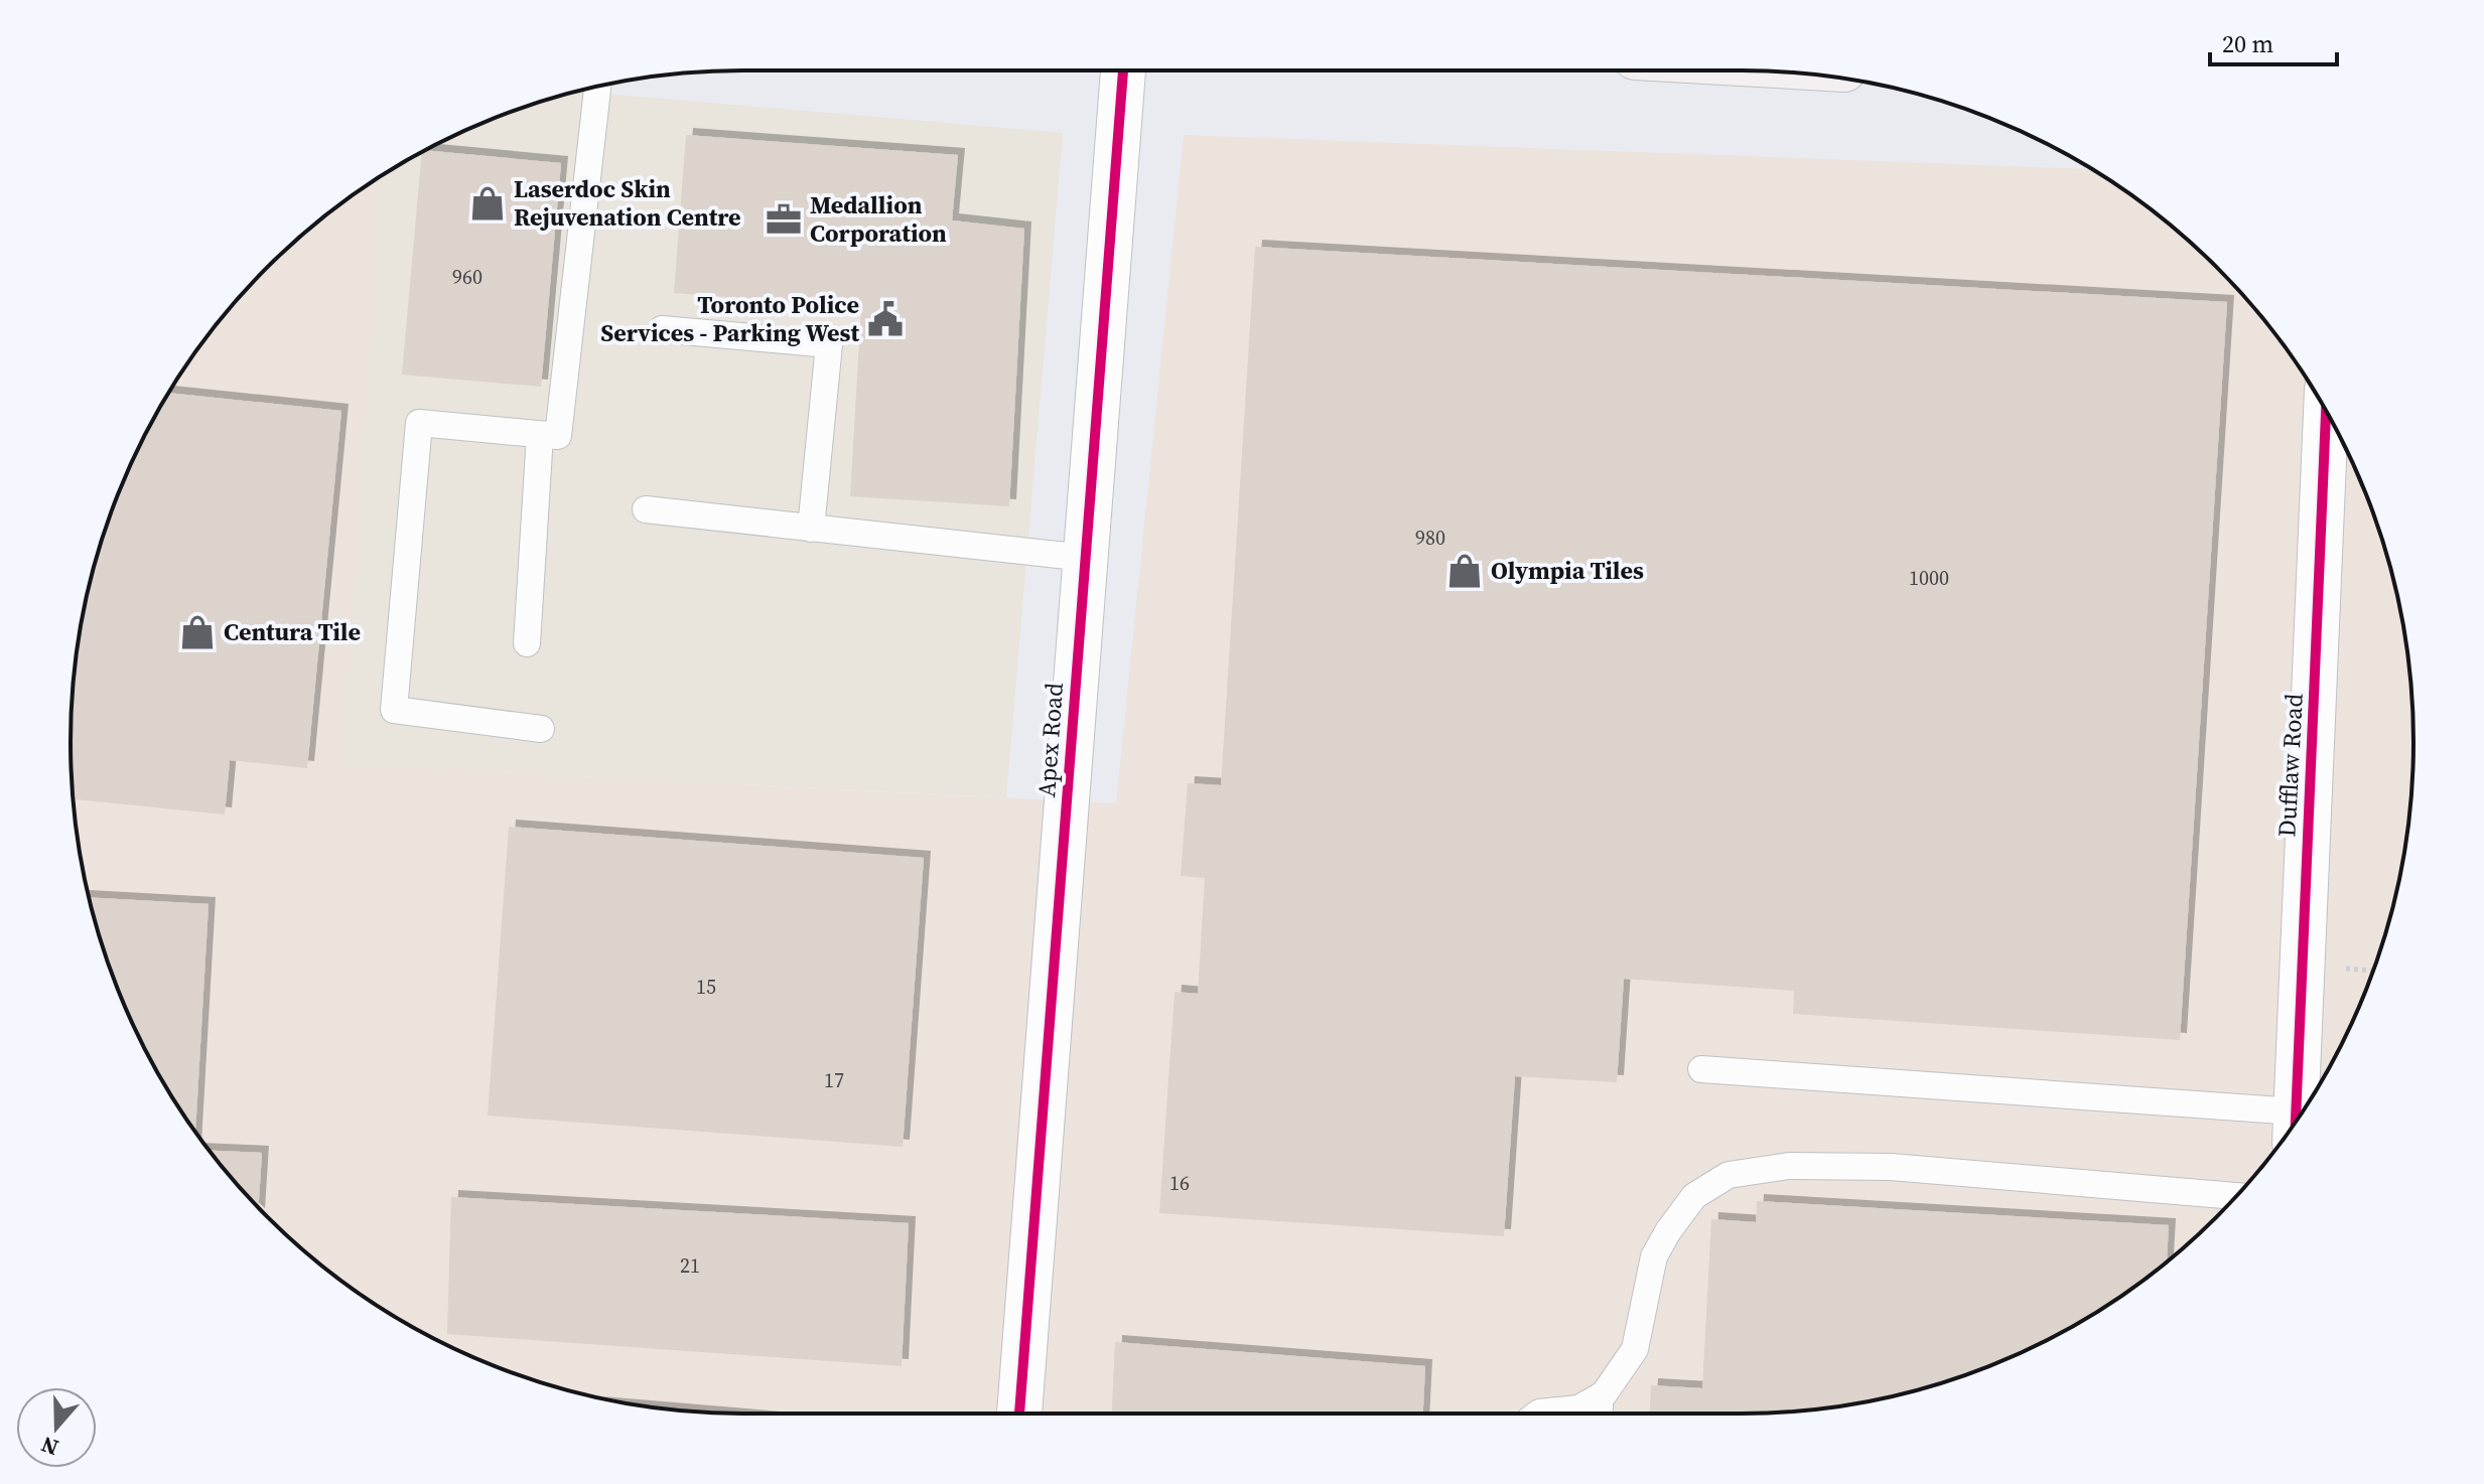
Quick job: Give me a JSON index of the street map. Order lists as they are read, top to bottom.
{
  "streets": {
    "street": ["Apex Road", "Dufflaw Road"]
  },
  "places": {
    "shop": ["Laserdoc Skin Rejuvenation Centre", "Olympia Tiles", "Centura Tile"],
    "office": ["Medallion Corporation"],
    "public building": ["Toronto Police Services - Parking West"]
  },
  "house_numbers": [
    "960",
    "980",
    "1000",
    "15",
    "17",
    "16",
    "21"
  ],
  "scale_bar": "20 m",
  "north": "bottom"
}
